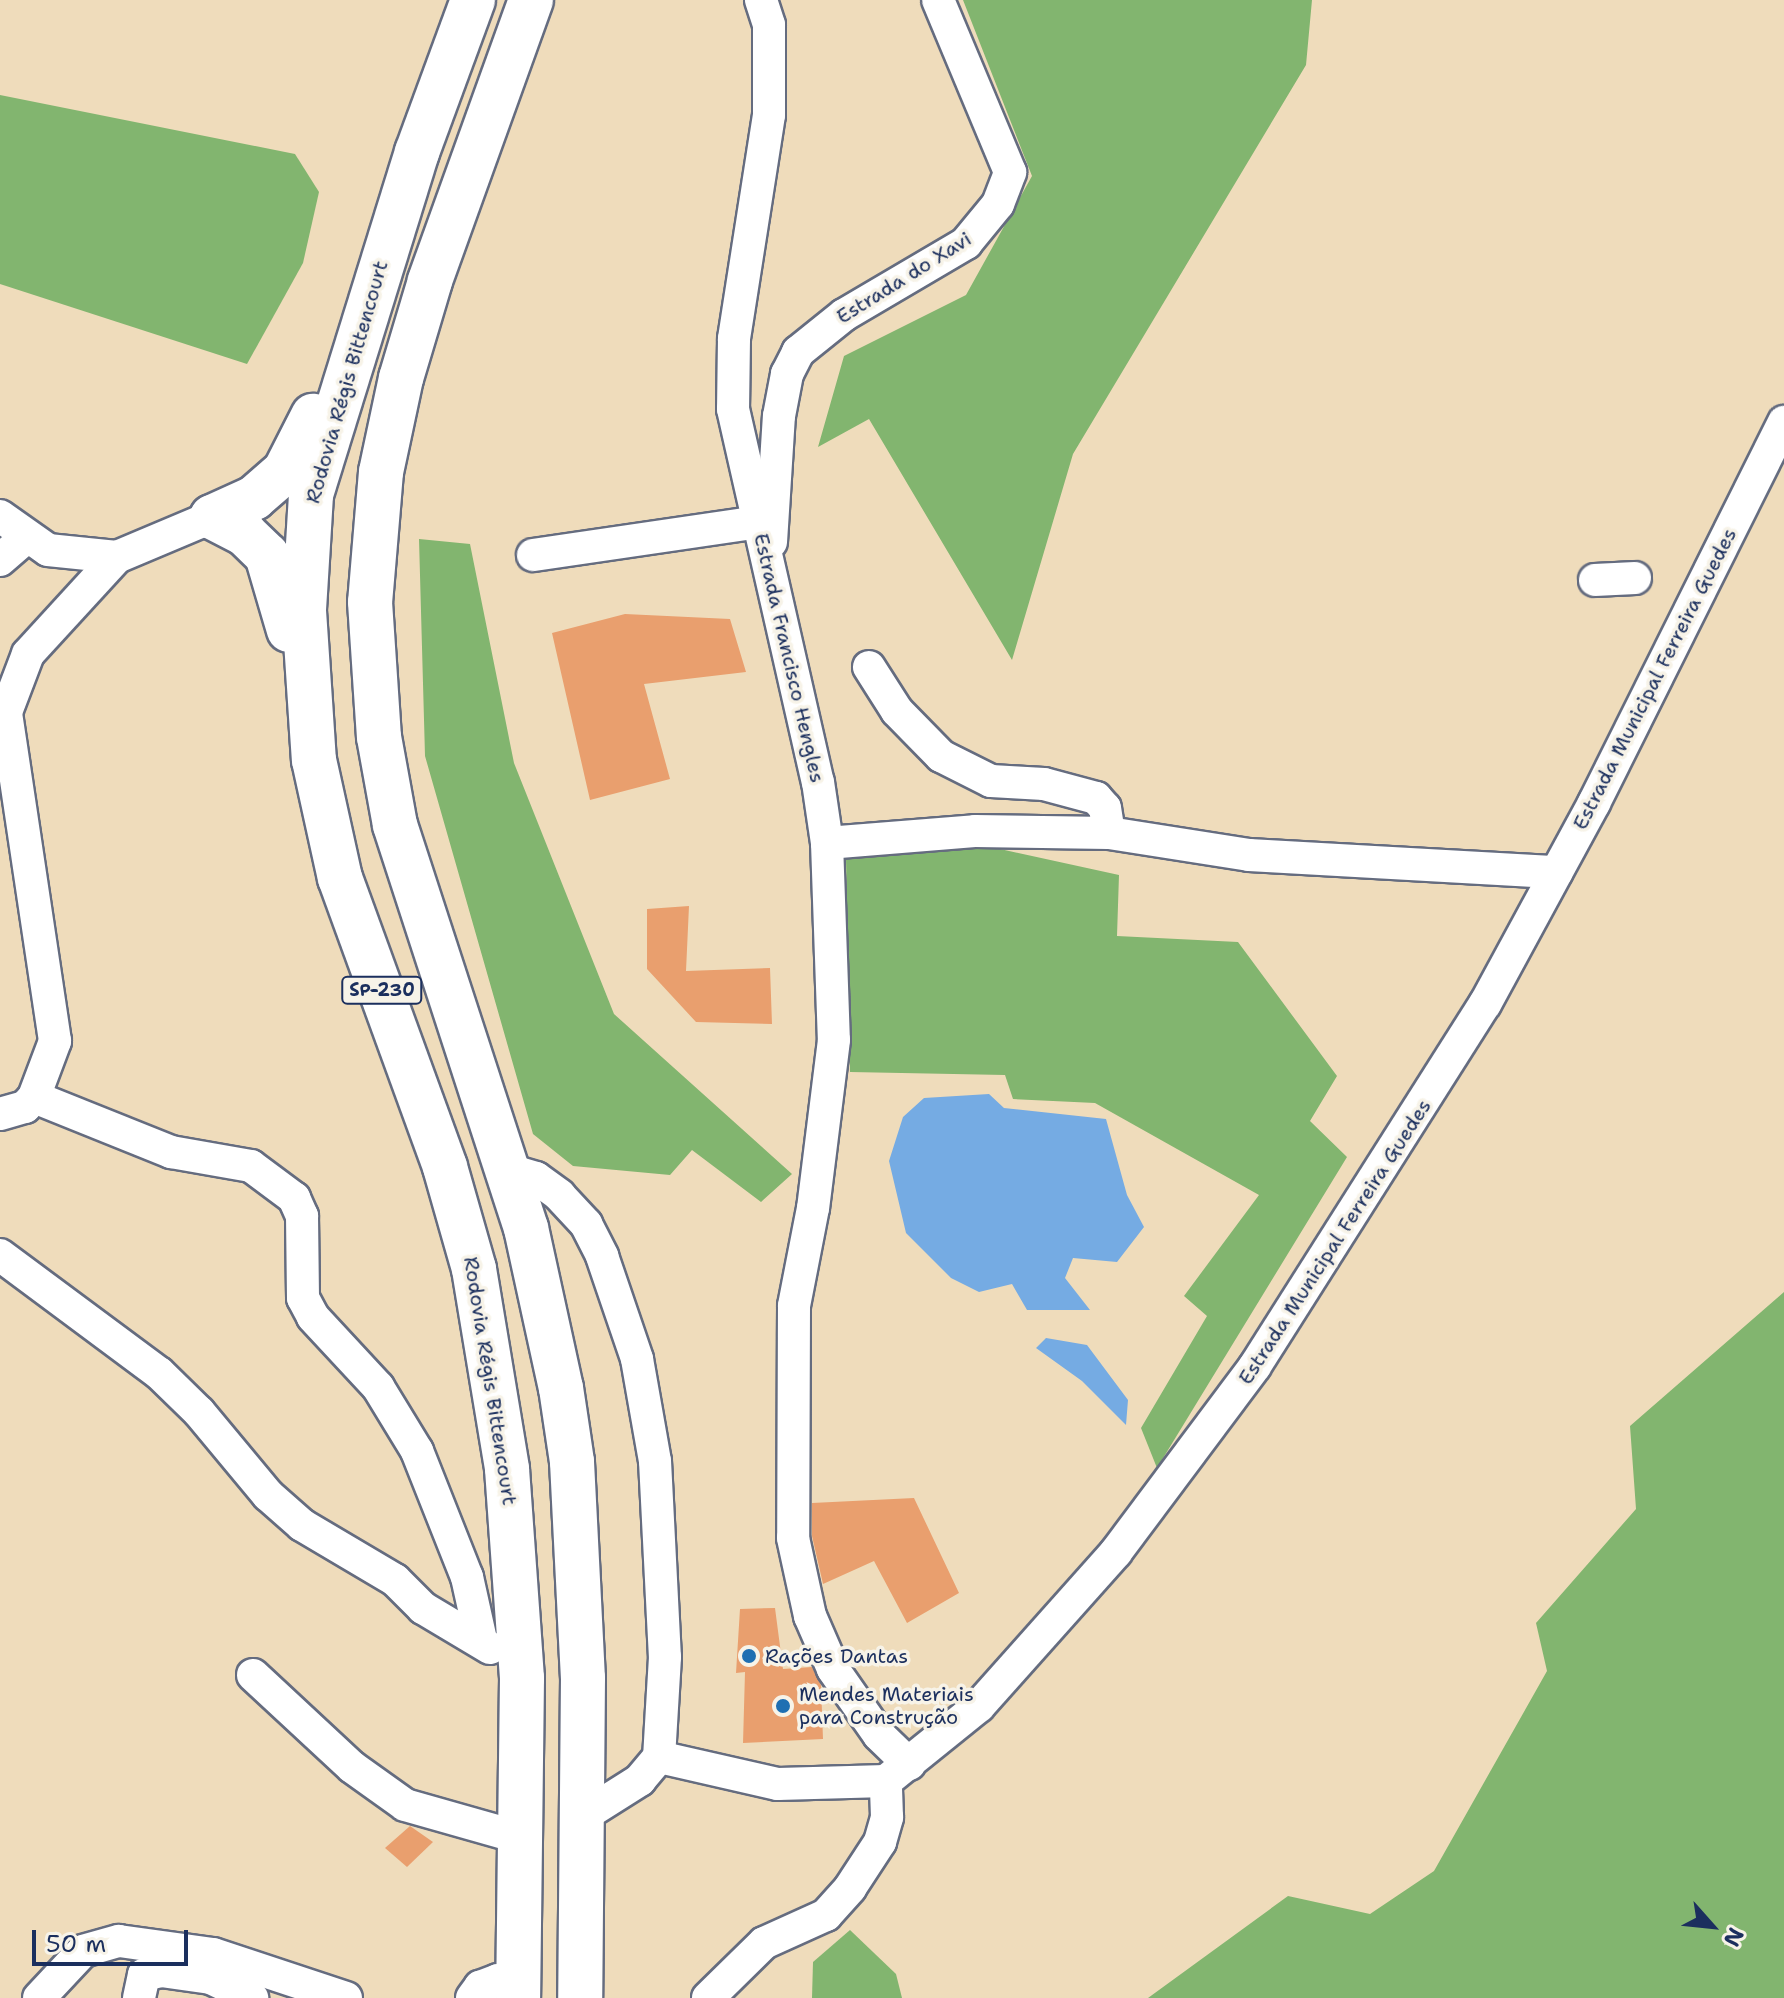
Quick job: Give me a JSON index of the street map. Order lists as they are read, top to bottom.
{
  "streets": {
    "highway": ["Rodovia Régis Bittencourt", "SP-230"],
    "street": ["Estrada do Xavi", "Estrada Francisco Hengles", "Estrada Municipal Ferreira Guedes"]
  },
  "crossings": [
    ["Estrada do Xavi", "Estrada Francisco Hengles"],
    ["Estrada Francisco Hengles", "Estrada Municipal Ferreira Guedes"]
  ],
  "places": ["Rações Dantas", "Mendes Materiais para Construção"],
  "scale_bar": "50 m",
  "north": "bottom right"
}
